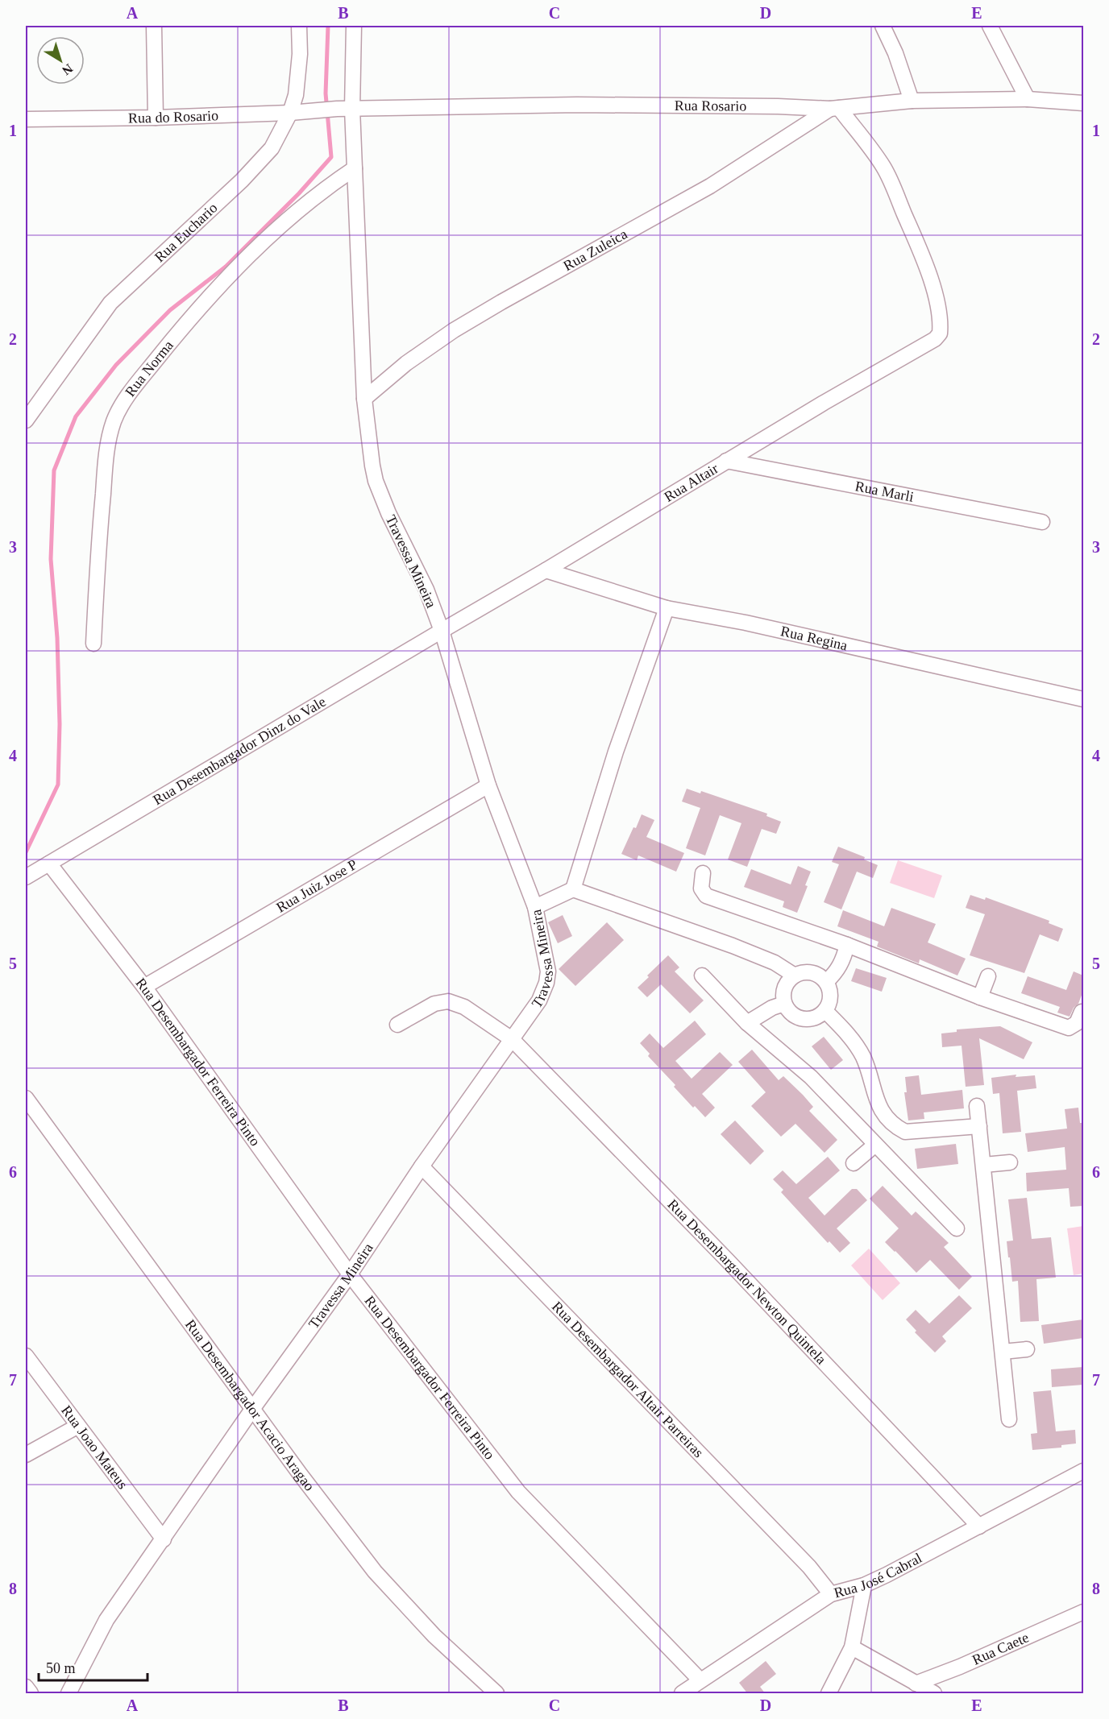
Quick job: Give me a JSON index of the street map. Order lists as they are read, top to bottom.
{
  "streets": {
    "street": [
      "Rua Rosario",
      "Rua do Rosario",
      "Rua Euchario",
      "Rua Zuleica",
      "Rua Norma",
      "Rua Altair",
      "Rua Marli",
      "Travessa Mineira",
      "Rua Regina",
      "Rua Desembargador Dinz do Vale",
      "Rua Juiz Jose P",
      "Rua Desembargador Ferreira Pinto",
      "Rua Desembargador Newton Quintela",
      "Rua Desembargador Altair Parreiras",
      "Rua Desembargador Acacio Aragao",
      "Rua Joao Mateus",
      "Rua José Cabral",
      "Rua Caete"
    ]
  },
  "crossings": [
    ["Rua Rosario", "Rua do Rosario"],
    ["Rua Rosario", "Rua Zuleica"],
    ["Rua Rosario", "Rua Altair"],
    ["Rua Rosario", "Travessa Mineira"],
    ["Rua do Rosario", "Rua Euchario"],
    ["Rua Zuleica", "Rua Altair"],
    ["Rua Zuleica", "Travessa Mineira"],
    ["Rua Norma", "Travessa Mineira"],
    ["Rua Altair", "Rua Marli"],
    ["Rua Altair", "Travessa Mineira"],
    ["Rua Altair", "Rua Regina"],
    ["Rua Altair", "Rua Desembargador Dinz do Vale"],
    ["Travessa Mineira", "Rua Desembargador Dinz do Vale"],
    ["Travessa Mineira", "Rua Juiz Jose P"],
    ["Travessa Mineira", "Rua Desembargador Ferreira Pinto"],
    ["Travessa Mineira", "Rua Desembargador Newton Quintela"],
    ["Travessa Mineira", "Rua Desembargador Altair Parreiras"],
    ["Travessa Mineira", "Rua Desembargador Acacio Aragao"],
    ["Travessa Mineira", "Rua Joao Mateus"],
    ["Rua Desembargador Dinz do Vale", "Rua Desembargador Ferreira Pinto"],
    ["Rua Juiz Jose P", "Rua Desembargador Ferreira Pinto"],
    ["Rua Desembargador Ferreira Pinto", "Rua José Cabral"],
    ["Rua Desembargador Newton Quintela", "Rua José Cabral"],
    ["Rua Desembargador Altair Parreiras", "Rua José Cabral"]
  ],
  "scale_bar": "50 m",
  "north": "bottom right",
  "grid": {
    "columns": [
      "A",
      "B",
      "C",
      "D",
      "E"
    ],
    "rows": [
      "1",
      "2",
      "3",
      "4",
      "5",
      "6",
      "7",
      "8"
    ]
  }
}
